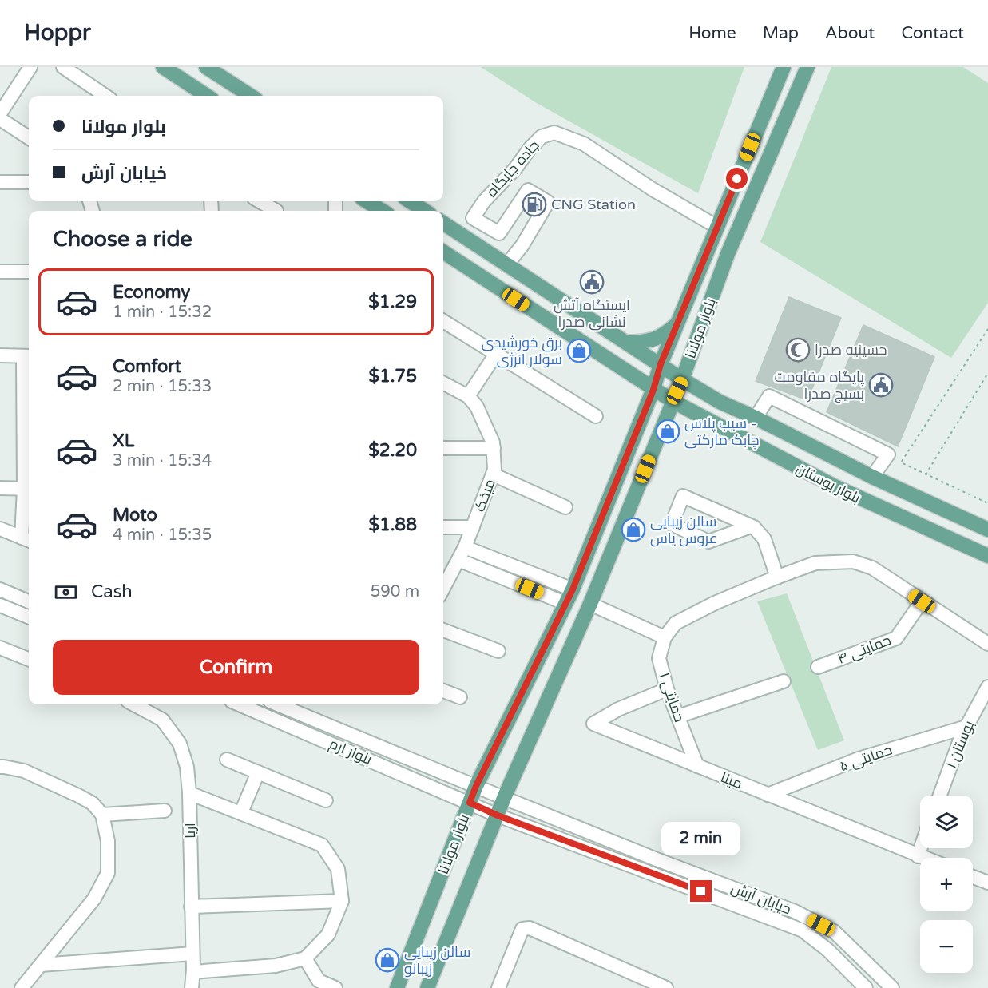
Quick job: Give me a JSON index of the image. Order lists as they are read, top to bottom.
{
  "streets": {
    "main road": ["بلوار مولانا", "بلوار بوستان"],
    "street": [
      "جاده جایگاه",
      "میخک",
      "حمایتی ۴",
      "حمایتی ۱",
      "بوستان ۱",
      "بلوار ارم",
      "حمایتی ۵",
      "مینا",
      "اریا",
      "خیابان آرش"
    ]
  },
  "crossings": [
    ["جاده جایگاه", "بلوار مولانا"],
    ["جاده جایگاه", "بلوار بوستان"],
    ["بلوار مولانا", "بلوار بوستان"],
    ["بلوار مولانا", "بلوار ارم"],
    ["بلوار مولانا", "خیابان آرش"],
    ["حمایتی ۱", "مینا"],
    ["بوستان ۱", "حمایتی ۵"],
    ["بلوار ارم", "خیابان آرش"],
    ["حمایتی ۵", "مینا"]
  ],
  "places": {
    "fuel station": ["CNG Station"],
    "public building": ["ایستگاه آتش نشانی صدرا", "پایگاه مقاومت بسیج صدرا"],
    "mosque": ["حسینیه صدرا"],
    "shop": [
      "برق خورشیدی سولار انرژی",
      "سیب پلاس - چابک مارکتی",
      "سالن زیبایی عروس یاس",
      "سالن‌ زیبایی زیبانو"
    ]
  },
  "page": {
    "header": "Hoppr",
    "nav": [
      "Home",
      "Map",
      "About",
      "Contact"
    ],
    "banner": ["بلوار مولانا", "خیابان آرش"],
    "heading": "Choose a ride",
    "list": [
      {
        "name": "Economy",
        "note": "1 min · 15:32",
        "value": "$1.29"
      },
      {
        "name": "Comfort",
        "note": "2 min · 15:33",
        "value": "$1.75"
      },
      {
        "name": "XL",
        "note": "3 min · 15:34",
        "value": "$2.20"
      },
      {
        "name": "Moto",
        "note": "4 min · 15:35",
        "value": "$1.88"
      }
    ],
    "pay": ["Cash", "590 m"],
    "buttons": "Confirm",
    "map_buttons": ["+", "−"],
    "bubble": "2 min"
  }
}
